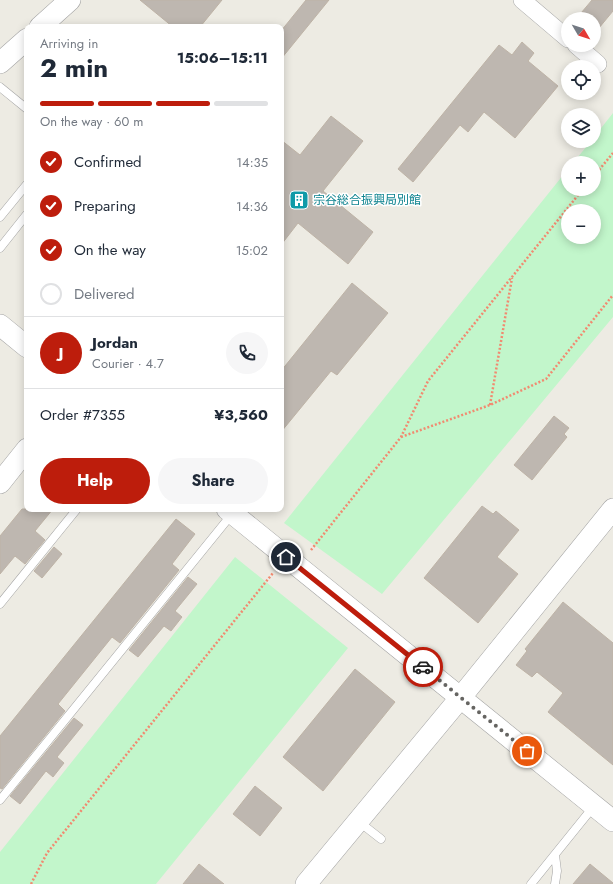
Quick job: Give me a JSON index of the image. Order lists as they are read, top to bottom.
{
  "places": {
    "building": ["宗谷総合振興局別館"]
  },
  "north": "bottom right",
  "page": {
    "map_buttons": ["+", "−"],
    "heading": ["2 min", "Arriving in", "15:06–15:11"],
    "panel": [
      "Jordan",
      "Courier · 4.7",
      "Order #7355",
      "¥3,560"
    ],
    "bar": "On the way · 60 m",
    "list": [
      ["Confirmed", "14:35"],
      ["Preparing", "14:36"],
      ["On the way", "15:02"],
      "Delivered"
    ],
    "round": "J",
    "buttons": ["Help", "Share"]
  }
}
